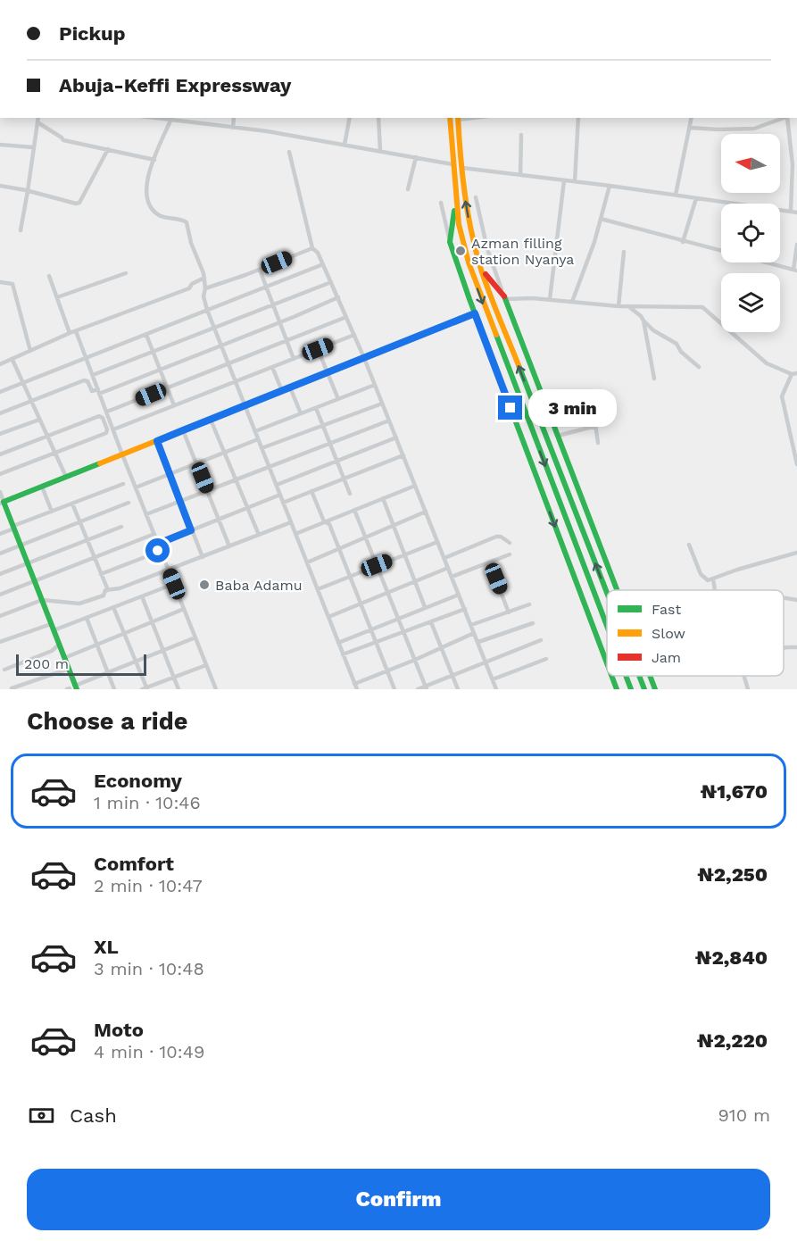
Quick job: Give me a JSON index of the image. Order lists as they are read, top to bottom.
{
  "places": ["Azman filling station Nyanya", "Baba Adamu"],
  "legend": ["Fast", "Slow", "Jam"],
  "scale_bar": "200 m",
  "north": "left",
  "page": {
    "banner": ["Pickup", "Abuja-Keffi Expressway"],
    "bubble": "3 min",
    "scale": "200 m",
    "heading": "Choose a ride",
    "list": [
      {
        "name": "Economy",
        "note": "1 min · 10:46",
        "value": "₦1,670"
      },
      {
        "name": "Comfort",
        "note": "2 min · 10:47",
        "value": "₦2,250"
      },
      {
        "name": "XL",
        "note": "3 min · 10:48",
        "value": "₦2,840"
      },
      {
        "name": "Moto",
        "note": "4 min · 10:49",
        "value": "₦2,220"
      }
    ],
    "pay": ["Cash", "910 m"],
    "buttons": "Confirm"
  }
}
